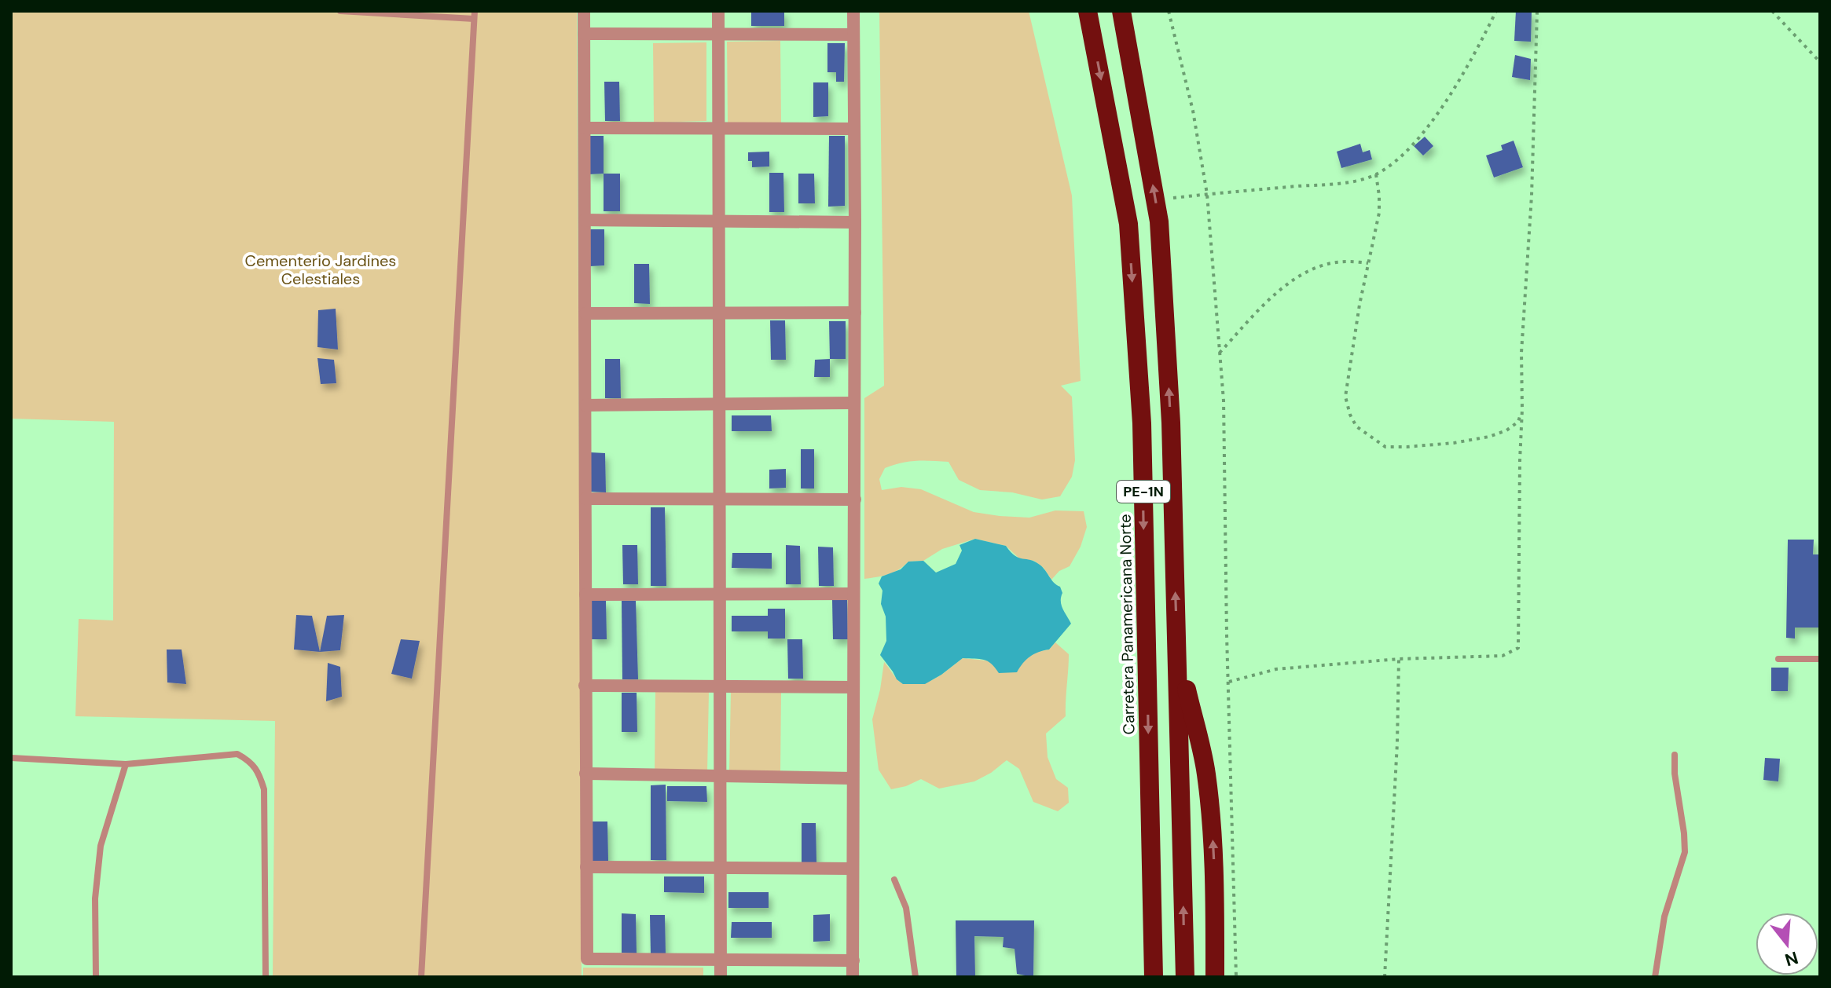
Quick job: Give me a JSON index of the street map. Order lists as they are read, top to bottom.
{
  "streets": {
    "highway": ["PE-1N", "Carretera Panamericana Norte"]
  },
  "parks": ["Cementerio Jardines Celestiales"],
  "north": "bottom"
}
